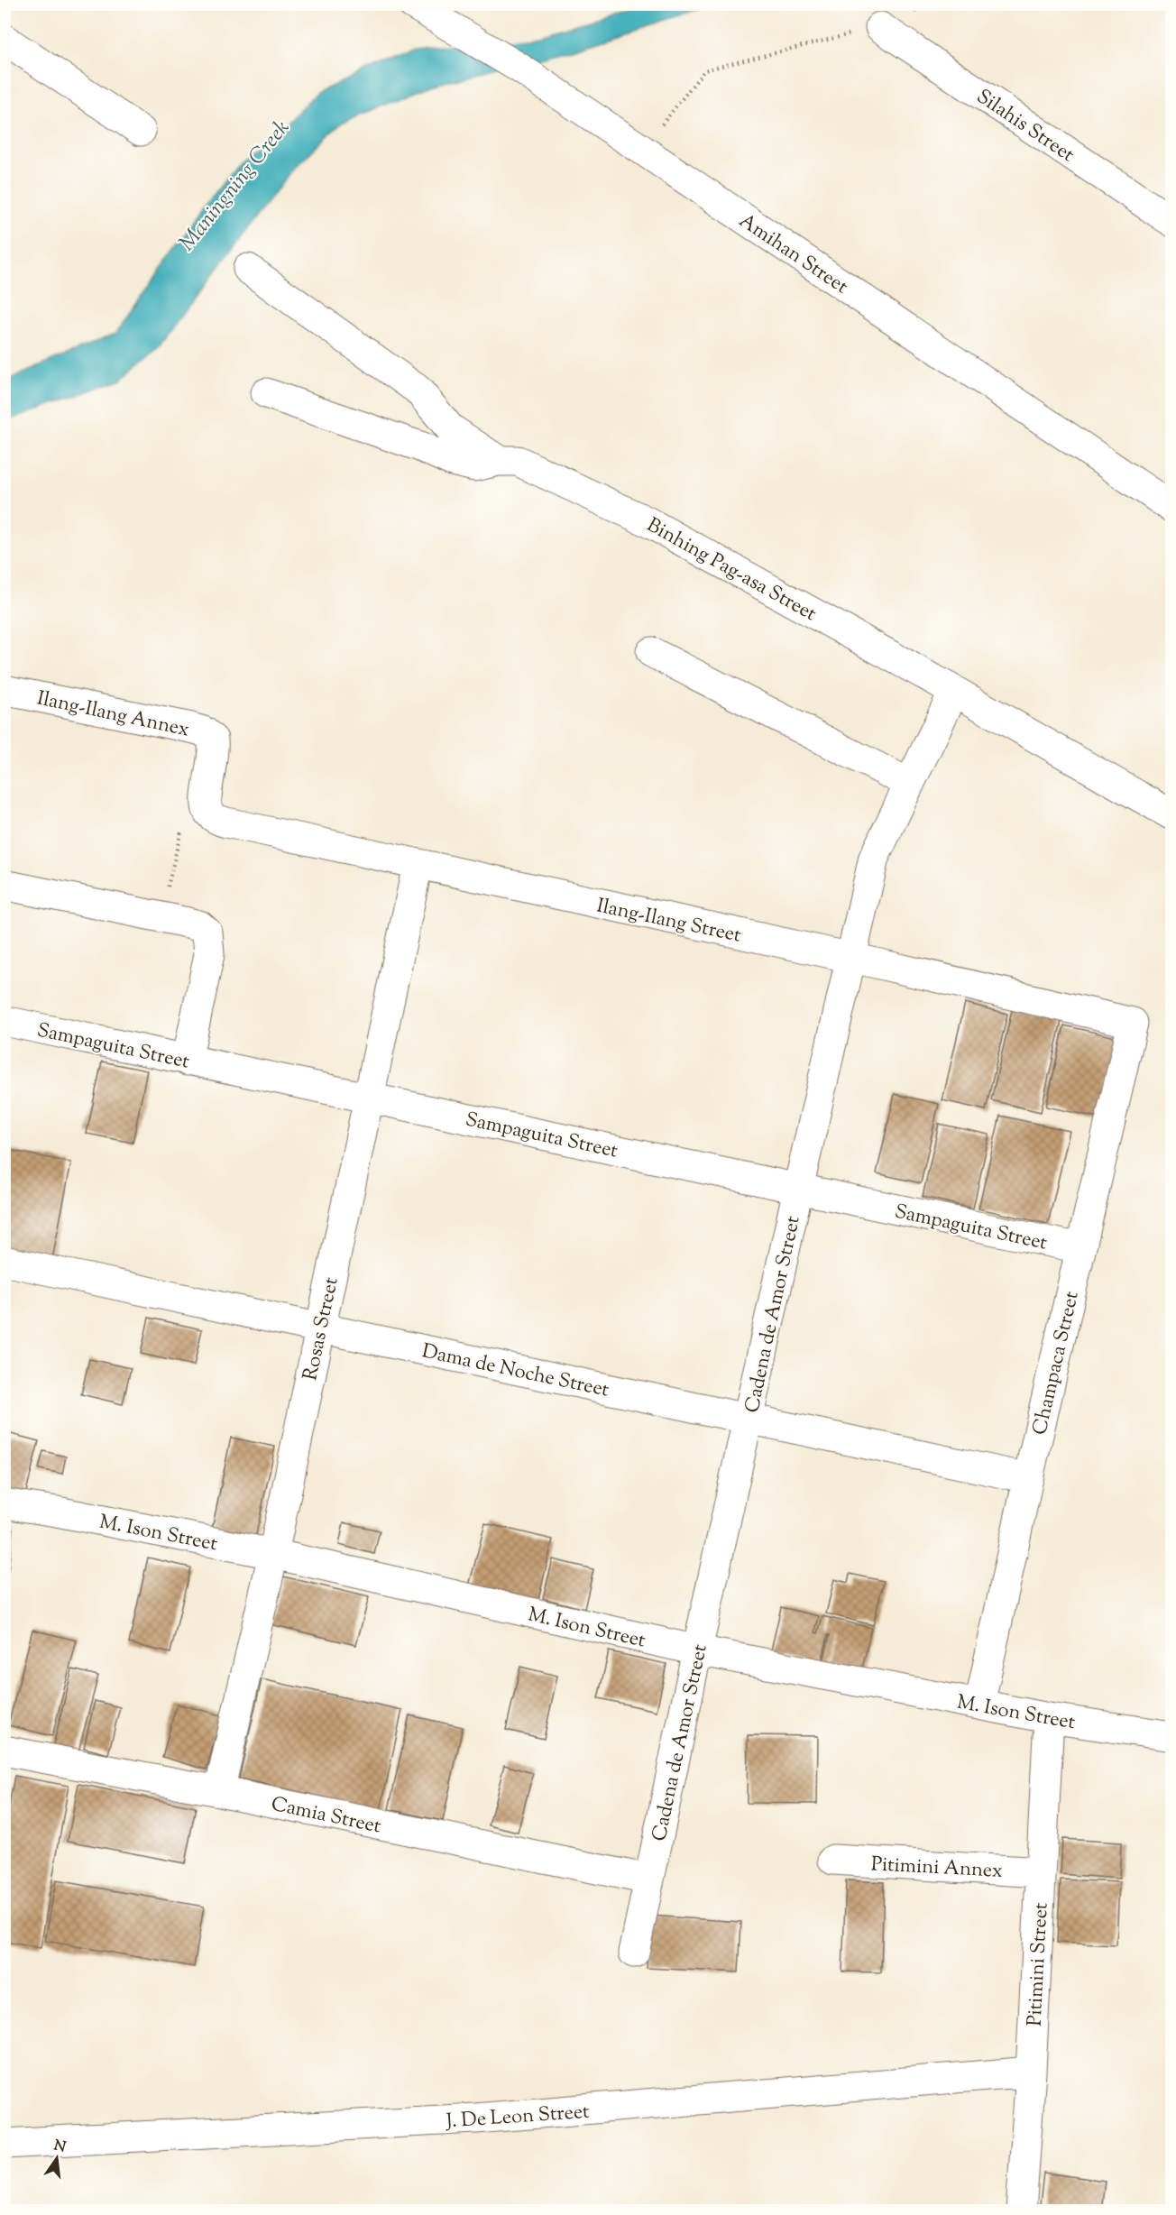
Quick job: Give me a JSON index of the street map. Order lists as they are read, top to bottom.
{
  "streets": {
    "street": [
      "Silahis Street",
      "Amihan Street",
      "Binhing Pag-asa Street",
      "Ilang-Ilang Annex",
      "Ilang-Ilang Street",
      "Sampaguita Street",
      "Cadena de Amor Street",
      "Rosas Street",
      "Champaca Street",
      "Dama de Noche Street",
      "M. Ison Street",
      "Camia Street",
      "Pitimini Annex",
      "Pitimini Street",
      "J. De Leon Street"
    ]
  },
  "crossings": [
    ["Binhing Pag-asa Street", "Cadena de Amor Street"],
    ["Ilang-Ilang Annex", "Ilang-Ilang Street"],
    ["Ilang-Ilang Street", "Cadena de Amor Street"],
    ["Ilang-Ilang Street", "Rosas Street"],
    ["Ilang-Ilang Street", "Champaca Street"],
    ["Sampaguita Street", "Cadena de Amor Street"],
    ["Sampaguita Street", "Rosas Street"],
    ["Sampaguita Street", "Champaca Street"],
    ["Cadena de Amor Street", "Dama de Noche Street"],
    ["Cadena de Amor Street", "M. Ison Street"],
    ["Cadena de Amor Street", "Camia Street"],
    ["Rosas Street", "Dama de Noche Street"],
    ["Rosas Street", "M. Ison Street"],
    ["Rosas Street", "Camia Street"],
    ["Champaca Street", "Dama de Noche Street"],
    ["Champaca Street", "M. Ison Street"],
    ["M. Ison Street", "Pitimini Street"],
    ["Pitimini Annex", "Pitimini Street"],
    ["Pitimini Street", "J. De Leon Street"]
  ],
  "water": ["Maningning Creek"],
  "north": "top"
}
